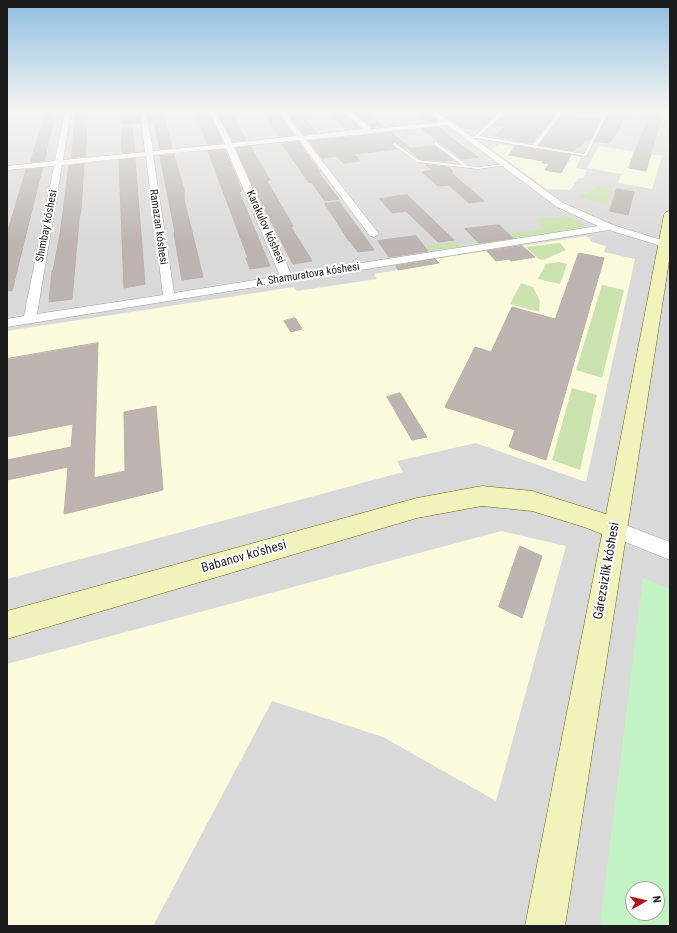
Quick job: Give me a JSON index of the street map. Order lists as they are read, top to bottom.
{
  "streets": {
    "street": [
      "Shımbay kóshesi",
      "Ramazan kóshesi",
      "Karakulov kóshesi",
      "A. Shamuratova kóshesi",
      "Babanov ko'shesi",
      "Gárezsizlik kóshesi"
    ]
  },
  "crossings": [
    ["Shımbay kóshesi", "A. Shamuratova kóshesi"],
    ["Ramazan kóshesi", "A. Shamuratova kóshesi"],
    ["Karakulov kóshesi", "A. Shamuratova kóshesi"],
    ["Babanov ko'shesi", "Gárezsizlik kóshesi"]
  ],
  "north": "right"
}
